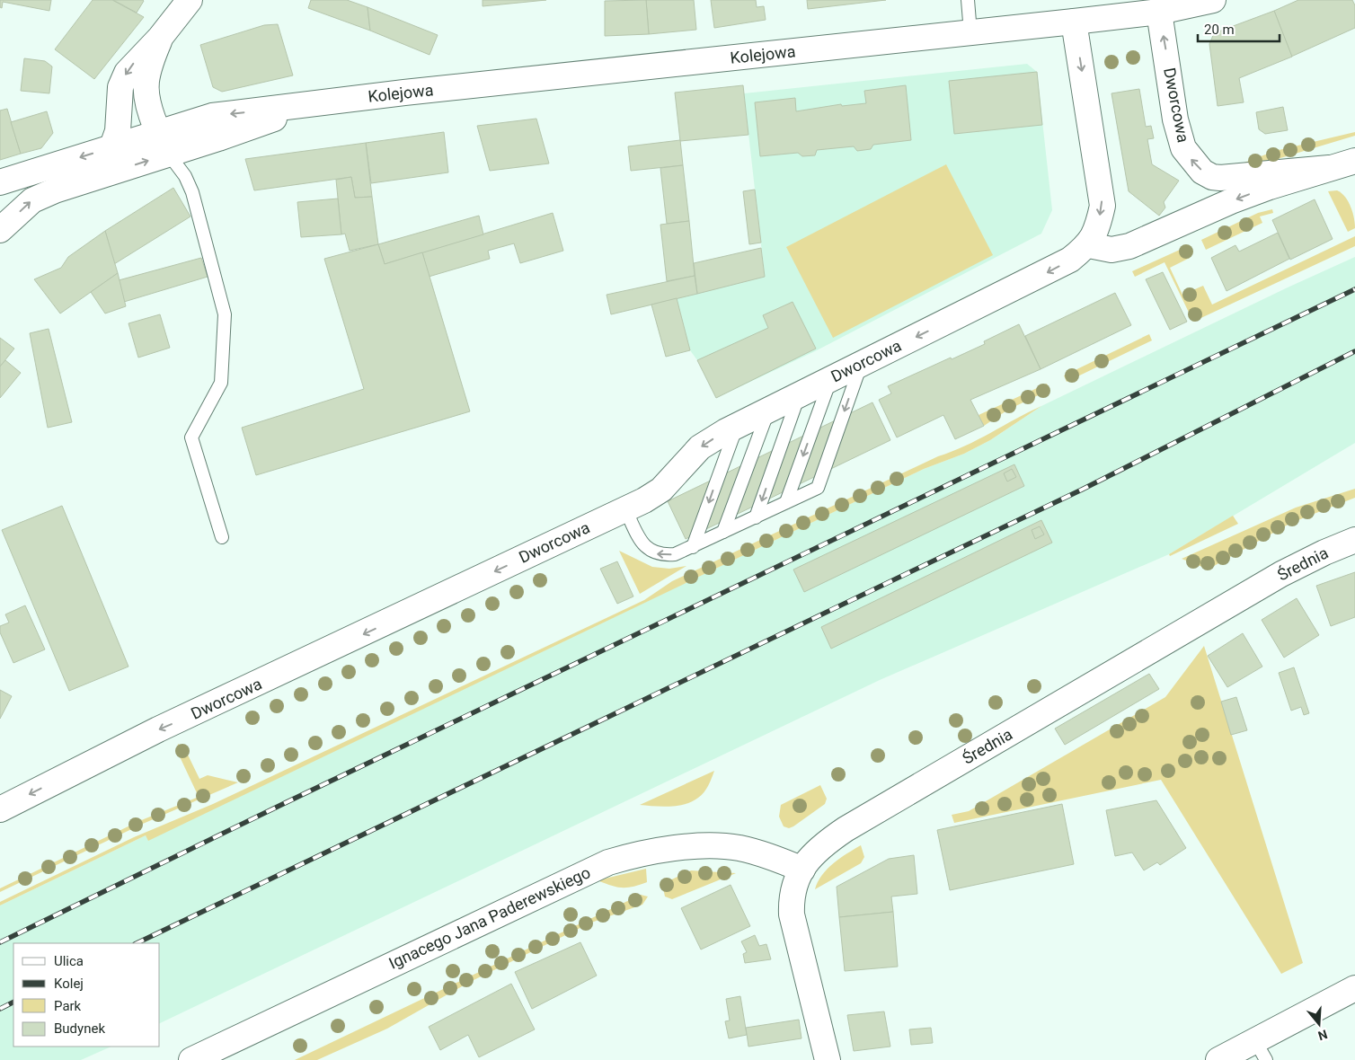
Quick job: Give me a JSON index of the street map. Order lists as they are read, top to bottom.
{
  "streets": {
    "street": [
      "Kolejowa",
      "Dworcowa",
      "Średnia",
      "Ignacego Jana Paderewskiego"
    ]
  },
  "crossings": [
    ["Kolejowa", "Dworcowa"],
    ["Średnia", "Ignacego Jana Paderewskiego"]
  ],
  "one_way": ["Dworcowa"],
  "legend": [
    "Ulica",
    "Kolej",
    "Park",
    "Budynek"
  ],
  "scale_bar": "20 m",
  "north": "bottom"
}
